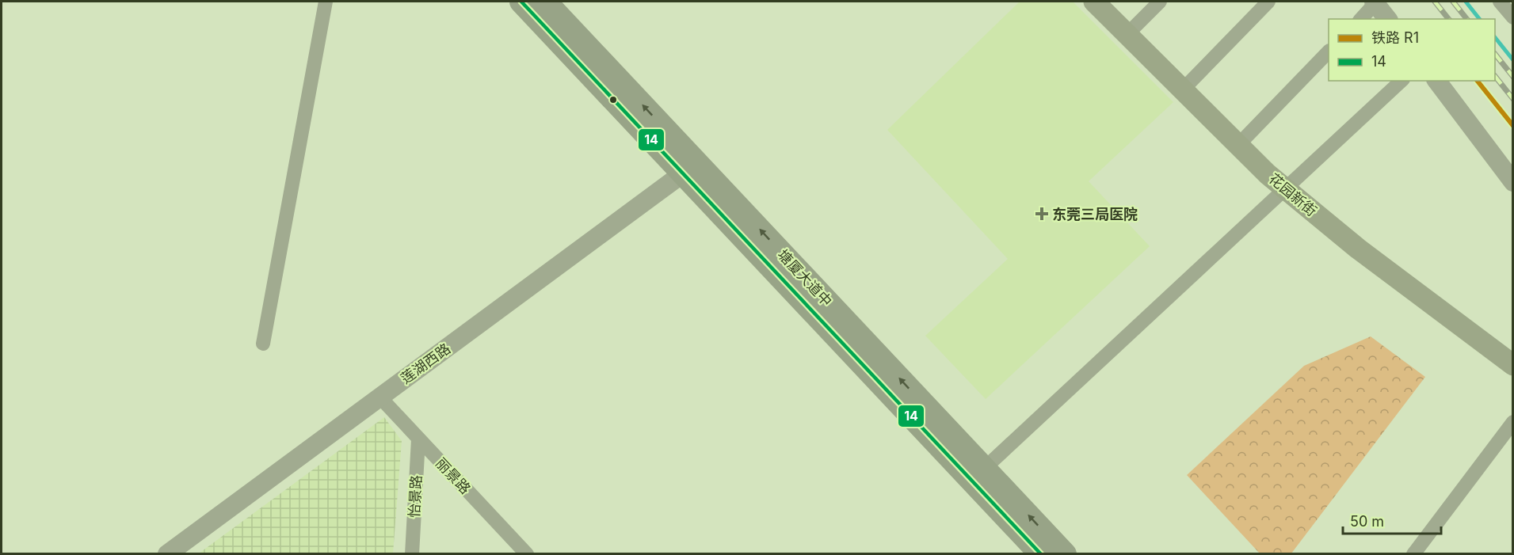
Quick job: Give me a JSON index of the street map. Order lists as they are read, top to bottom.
{
  "streets": {
    "main road": ["花园新街", "塘厦大道中"],
    "street": ["莲湖西路", "丽景路", "怡景路"]
  },
  "crossings": [
    ["塘厦大道中", "莲湖西路"],
    ["莲湖西路", "丽景路"],
    ["丽景路", "怡景路"]
  ],
  "places": {
    "health": ["东莞三局医院"]
  },
  "lines": ["transit line 14", "rail line R1"],
  "legend": ["铁路 R1", "14"],
  "scale_bar": "50 m"
}
